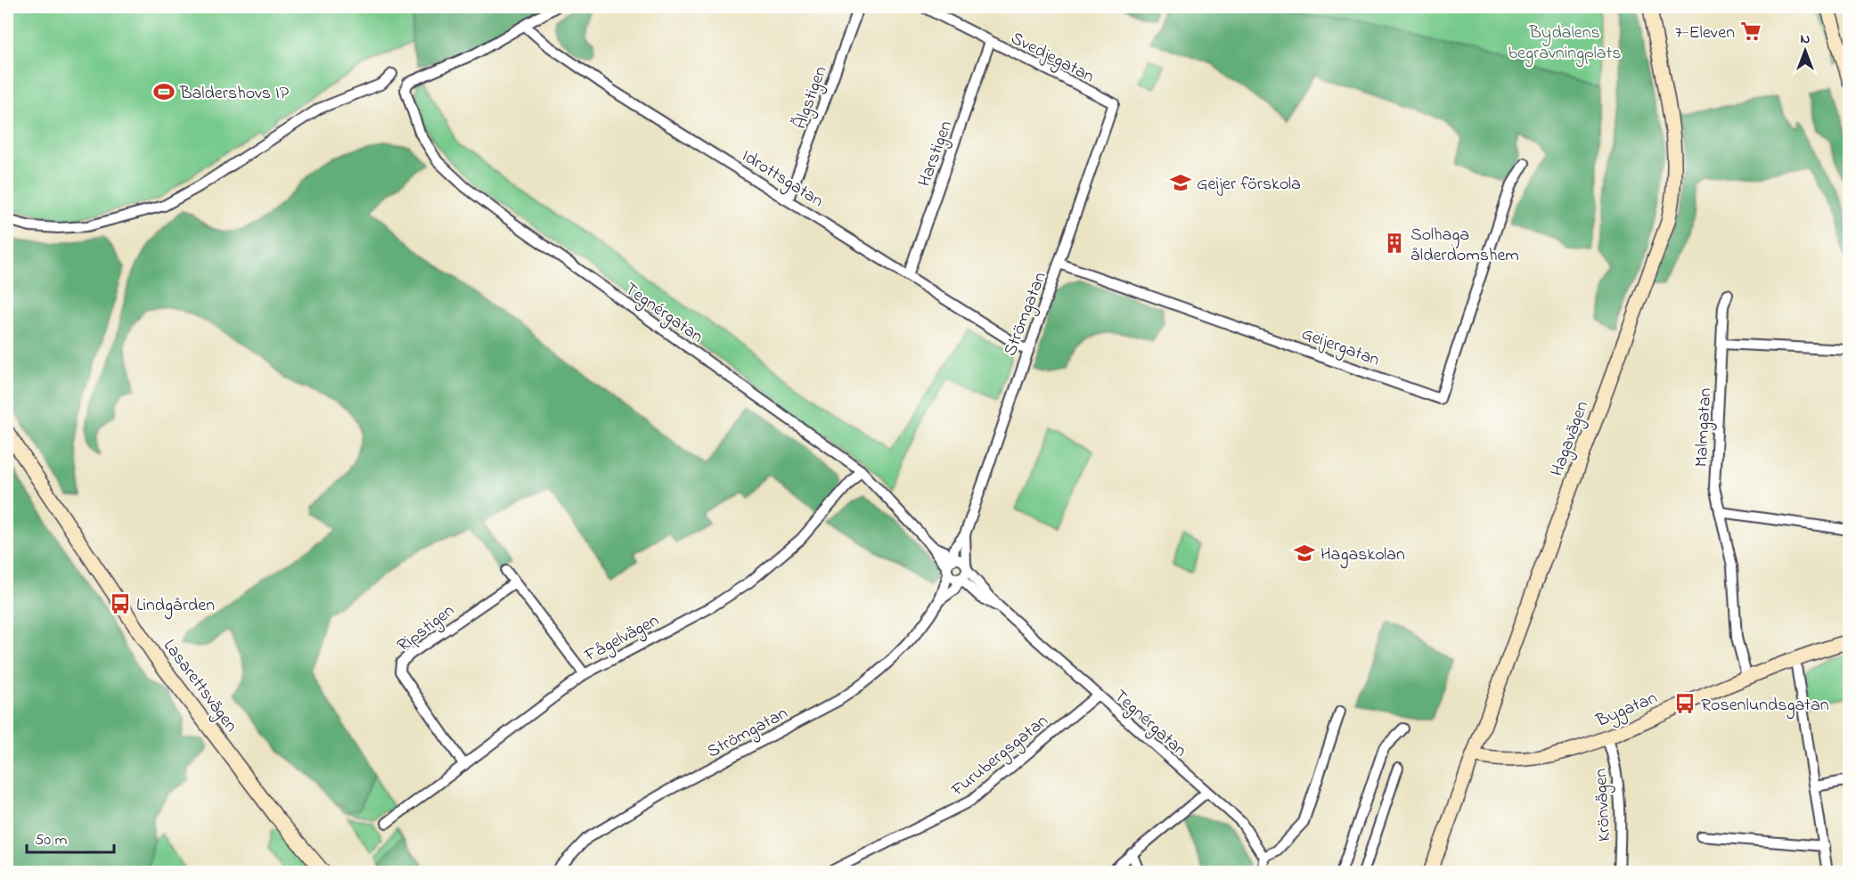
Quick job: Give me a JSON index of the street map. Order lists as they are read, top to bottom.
{
  "streets": {
    "street": [
      "Svedjegatan",
      "Älgstigen",
      "Harstigen",
      "Idrottsgatan",
      "Tegnérgatan",
      "Strömgatan",
      "Geijergatan",
      "Malmgatan",
      "Hagavägen",
      "Ripstigen",
      "Fågelvägen",
      "Lasarettsvägen",
      "Bygatan",
      "Furubergsgatan",
      "Krönvägen"
    ]
  },
  "crossings": [
    ["Svedjegatan", "Harstigen"],
    ["Svedjegatan", "Strömgatan"],
    ["Älgstigen", "Idrottsgatan"],
    ["Harstigen", "Idrottsgatan"],
    ["Idrottsgatan", "Tegnérgatan"],
    ["Idrottsgatan", "Strömgatan"],
    ["Tegnérgatan", "Strömgatan"],
    ["Tegnérgatan", "Fågelvägen"],
    ["Tegnérgatan", "Furubergsgatan"],
    ["Strömgatan", "Geijergatan"],
    ["Malmgatan", "Bygatan"],
    ["Hagavägen", "Bygatan"],
    ["Ripstigen", "Fågelvägen"],
    ["Bygatan", "Krönvägen"]
  ],
  "parks": ["Bydalens begravningplats"],
  "places": {
    "supermarket": ["7-Eleven"],
    "sports": ["Baldershovs IP"],
    "school or university": ["Geijer förskola", "Hagaskolan"],
    "building": ["Solhaga ålderdomshem"],
    "bus stop": ["Lindgården", "Rosenlundsgatan"]
  },
  "scale_bar": "50 m",
  "north": "top"
}
